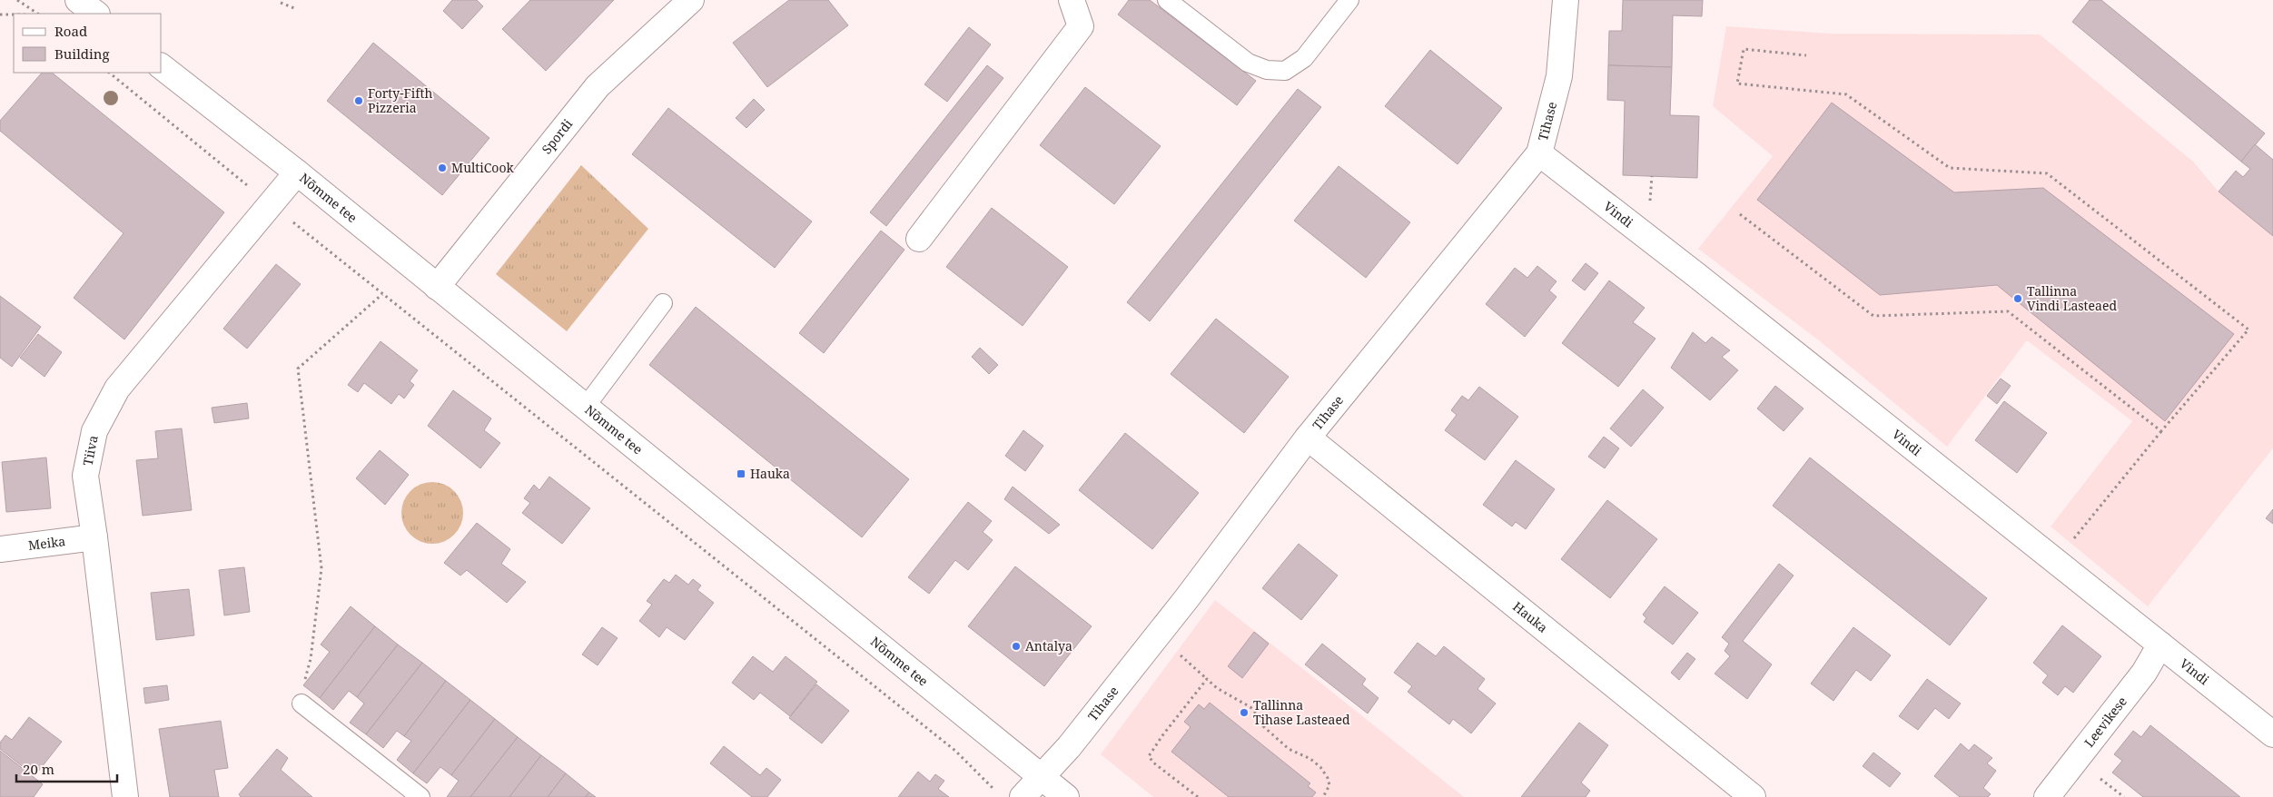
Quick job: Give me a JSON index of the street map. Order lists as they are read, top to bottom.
{
  "streets": {
    "street": [
      "Tihase",
      "Spordi",
      "Nõmme tee",
      "Vindi",
      "Tiiva",
      "Meika",
      "Hauka",
      "Leevikese"
    ]
  },
  "crossings": [
    ["Tihase", "Nõmme tee"],
    ["Tihase", "Vindi"],
    ["Tihase", "Hauka"],
    ["Spordi", "Nõmme tee"],
    ["Nõmme tee", "Tiiva"],
    ["Vindi", "Leevikese"],
    ["Tiiva", "Meika"]
  ],
  "places": {
    "other": [
      "Forty-Fifth Pizzeria",
      "MultiCook",
      "Tallinna Vindi Lasteaed",
      "Antalya",
      "Tallinna Tihase Lasteaed"
    ],
    "transit": ["Hauka"]
  },
  "legend": ["Road", "Building"],
  "scale_bar": "20 m"
}
